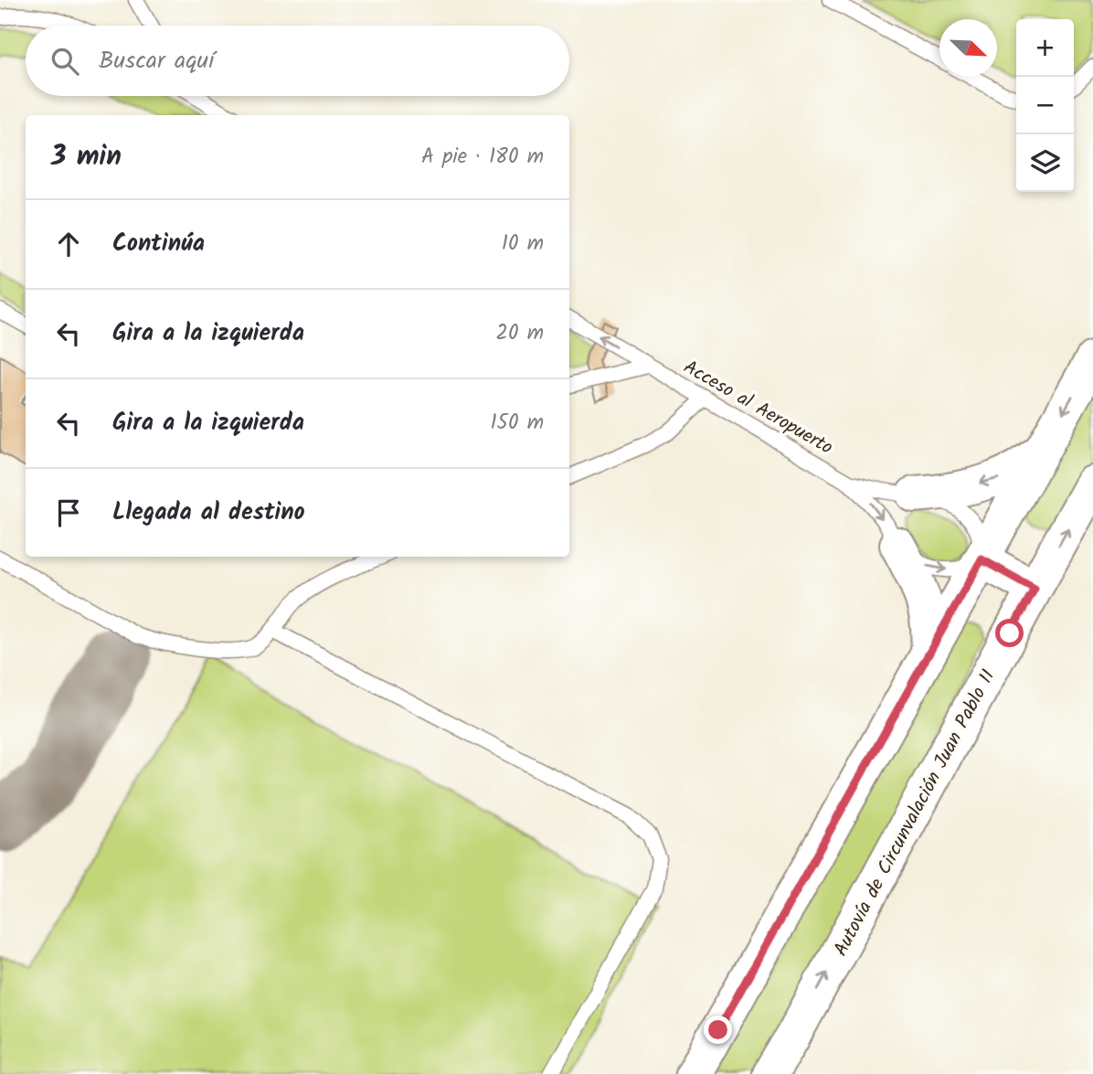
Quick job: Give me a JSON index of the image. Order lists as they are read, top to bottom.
{
  "streets": {
    "main road": ["Autovía de Circunvalación Juan Pablo II"],
    "lane": ["Acceso al Aeropuerto"]
  },
  "north": "bottom right",
  "page": {
    "map_buttons": ["+", "−"],
    "search": "Buscar aquí",
    "heading": ["3 min", "A pie · 180 m"],
    "list": [
      ["Continúa", "10 m"],
      ["Gira a la izquierda", "20 m"],
      ["Gira a la izquierda", "150 m"],
      "Llegada al destino"
    ]
  }
}
